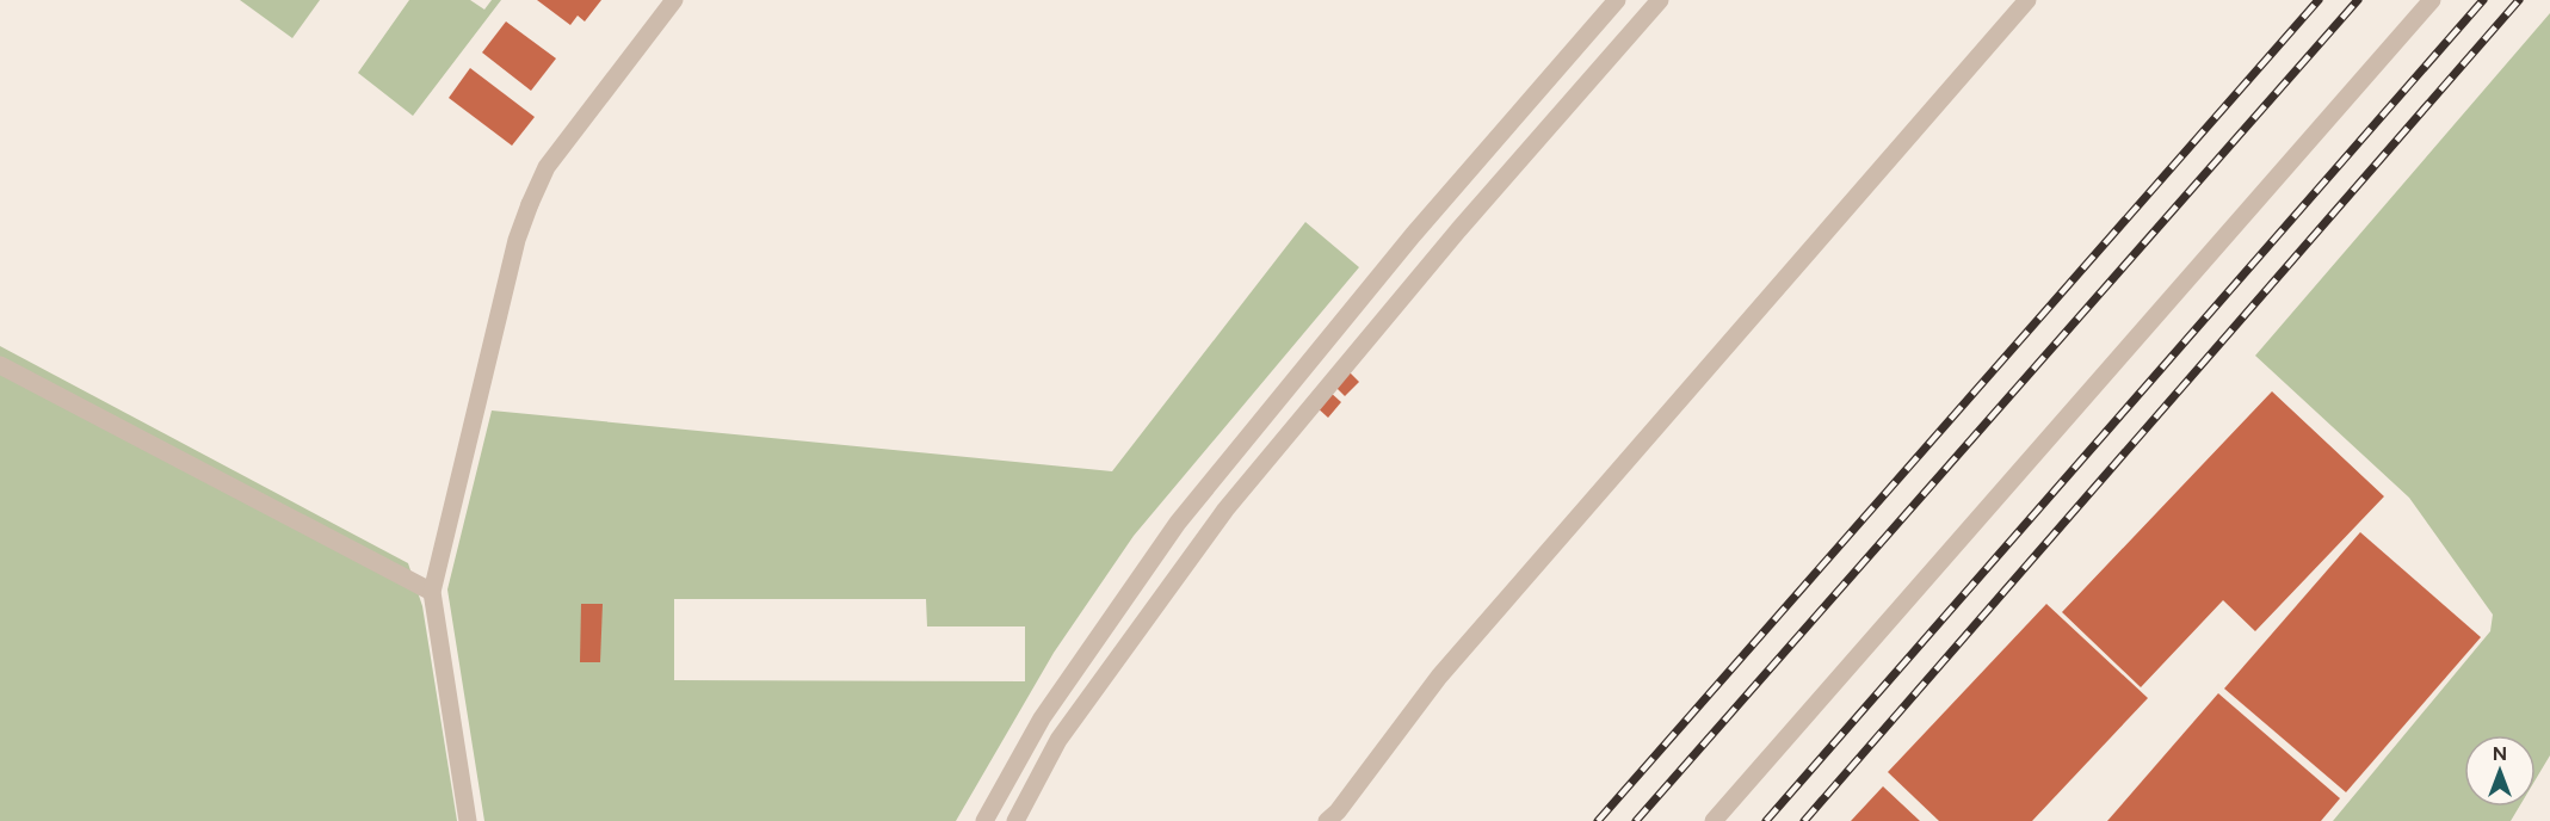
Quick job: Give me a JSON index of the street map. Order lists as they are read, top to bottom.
{
  "north": "top"
}
